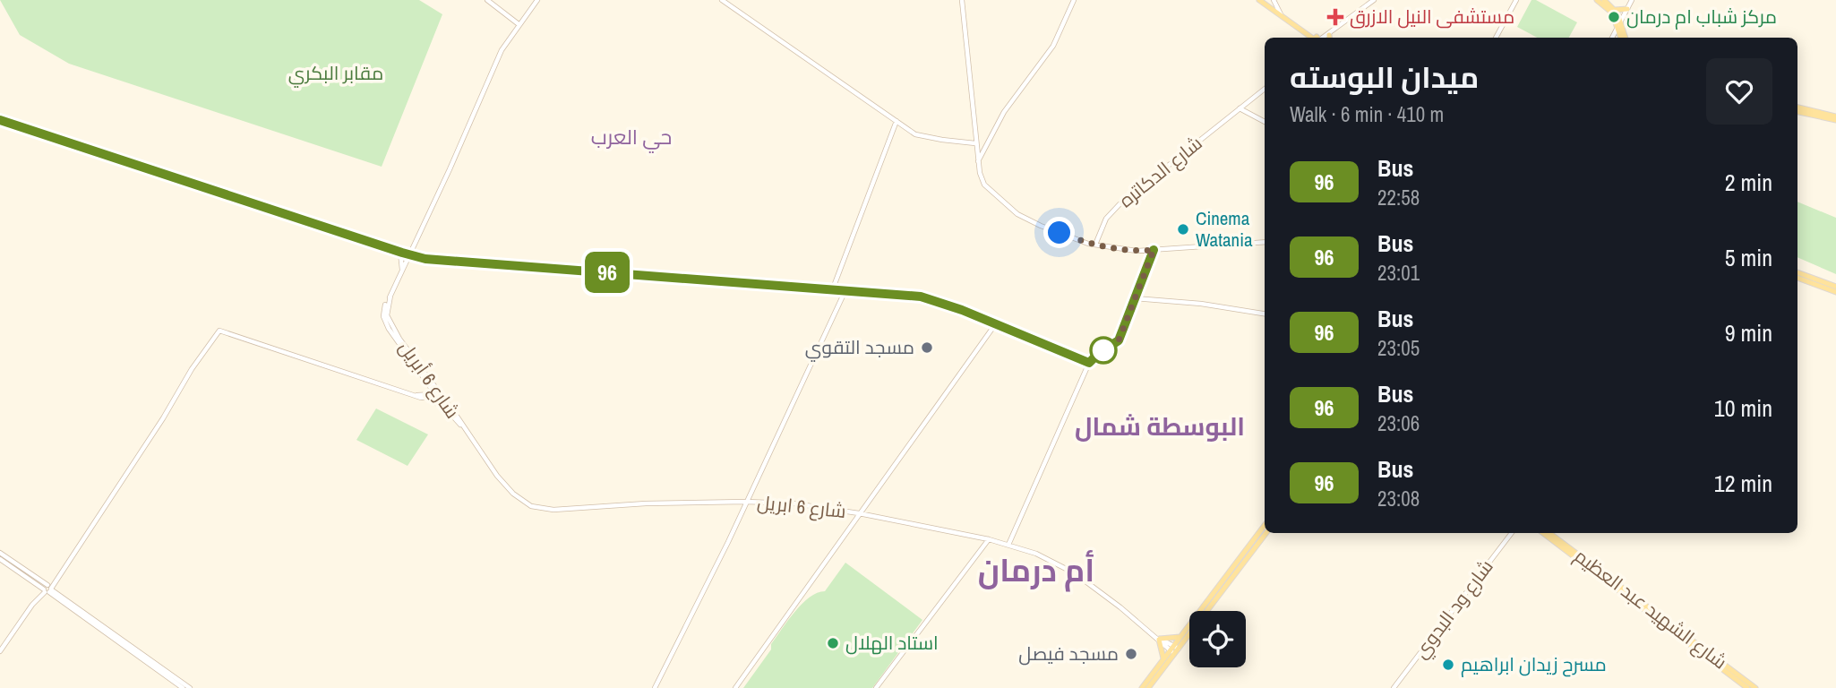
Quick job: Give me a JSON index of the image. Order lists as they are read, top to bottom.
{
  "streets": {
    "main road": ["شارع الشهيد عبد العظيم"],
    "street": [
      "شارع الدكاتره",
      "شارع 6 أبريل",
      "شارع 6 ابريل",
      "شارع ود البدوي"
    ]
  },
  "crossings": [
    ["شارع 6 أبريل", "شارع 6 ابريل"]
  ],
  "districts": ["حي العرب", "البوسطة شمال", "أم درمان"],
  "parks": ["مقابر البكري"],
  "places": {
    "health": ["مستشفى النيل الازرق"],
    "other": [
      "مركز شباب ام درمان",
      "Cinema Watania",
      "مسجد التقوي",
      "استاد الهلال",
      "مسجد فيصل",
      "مسرح زيدان ابراهيم"
    ]
  },
  "lines": ["bus line 96"],
  "page": {
    "on_map": "96",
    "heading": ["ميدان البوسته", "Walk · 6 min · 410 m"],
    "list": [
      {
        "mark": "96",
        "name": "Bus",
        "note": "22:58",
        "value": "2 min"
      },
      {
        "mark": "96",
        "name": "Bus",
        "note": "23:01",
        "value": "5 min"
      },
      {
        "mark": "96",
        "name": "Bus",
        "note": "23:05",
        "value": "9 min"
      },
      {
        "mark": "96",
        "name": "Bus",
        "note": "23:06",
        "value": "10 min"
      },
      {
        "mark": "96",
        "name": "Bus",
        "note": "23:08",
        "value": "12 min"
      }
    ]
  }
}
